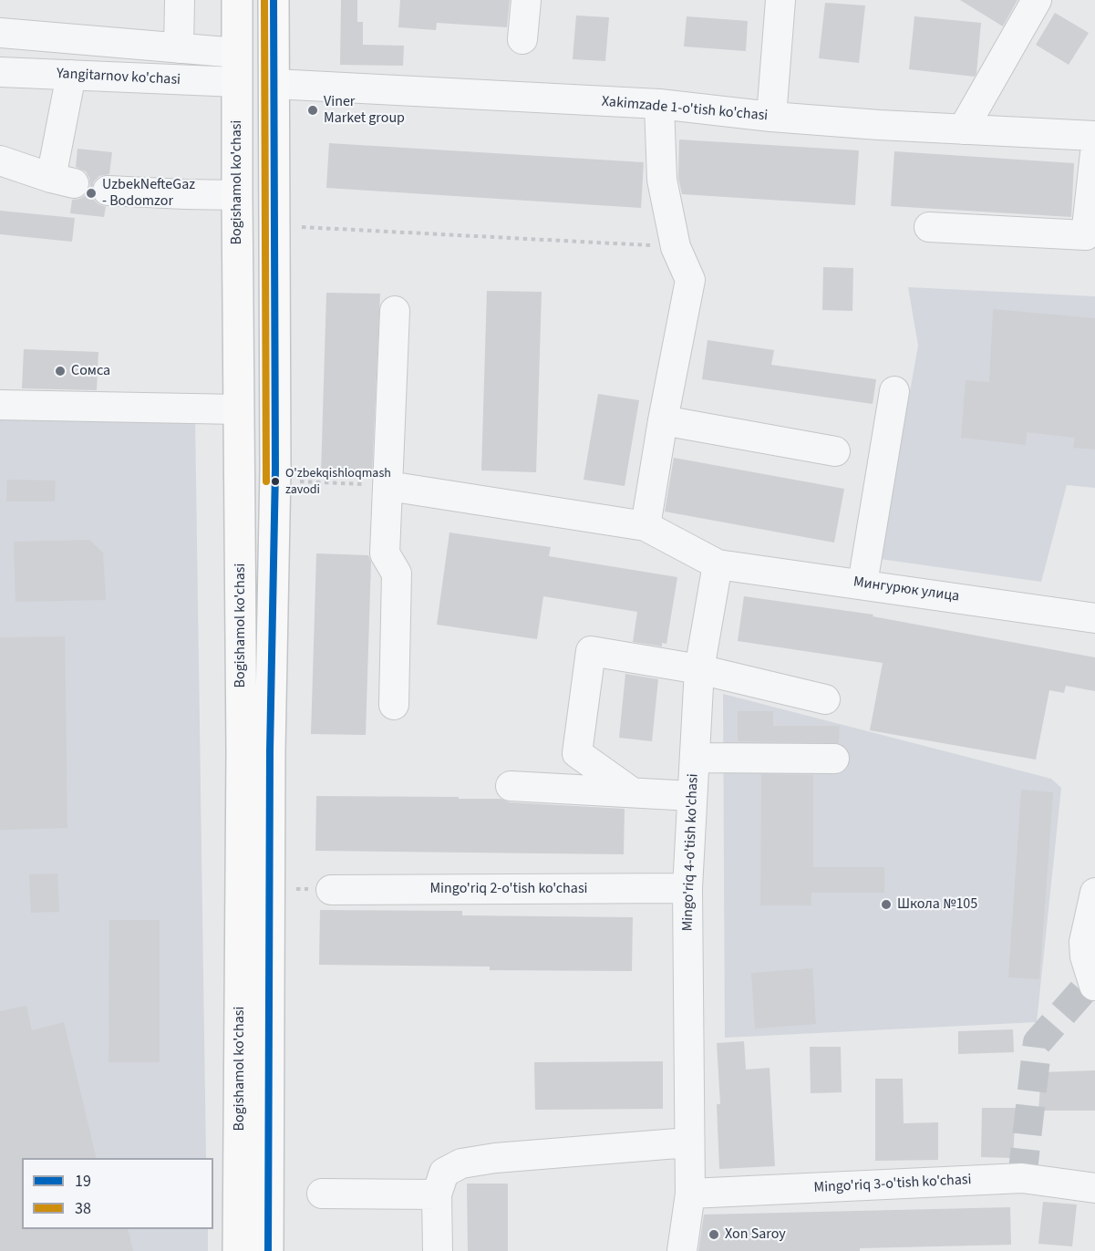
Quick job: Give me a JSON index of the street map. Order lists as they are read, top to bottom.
{
  "streets": {
    "main road": ["Bogishamol ko'chasi"],
    "street": [
      "Yangitarnov ko'chasi",
      "Xakimzade 1-o'tish ko'chasi",
      "Мингурюк улица",
      "Mingo'riq 4-o'tish ko'chasi",
      "Mingo'riq 2-o'tish ko'chasi",
      "Mingo'riq 3-o'tish ko'chasi"
    ]
  },
  "crossings": [
    ["Yangitarnov ko'chasi", "Bogishamol ko'chasi"],
    ["Xakimzade 1-o'tish ko'chasi", "Bogishamol ko'chasi"],
    ["Мингурюк улица", "Mingo'riq 4-o'tish ko'chasi"],
    ["Mingo'riq 4-o'tish ko'chasi", "Mingo'riq 2-o'tish ko'chasi"],
    ["Mingo'riq 4-o'tish ko'chasi", "Mingo'riq 3-o'tish ko'chasi"]
  ],
  "places": [
    "Viner Market group",
    "UzbekNefteGaz - Bodomzor",
    "Сомса",
    "O'zbekqishloqmash zavodi",
    "Школа №105",
    "Xon Saroy"
  ],
  "lines": ["transit line 19", "transit line 38"],
  "legend": ["19", "38"]
}
